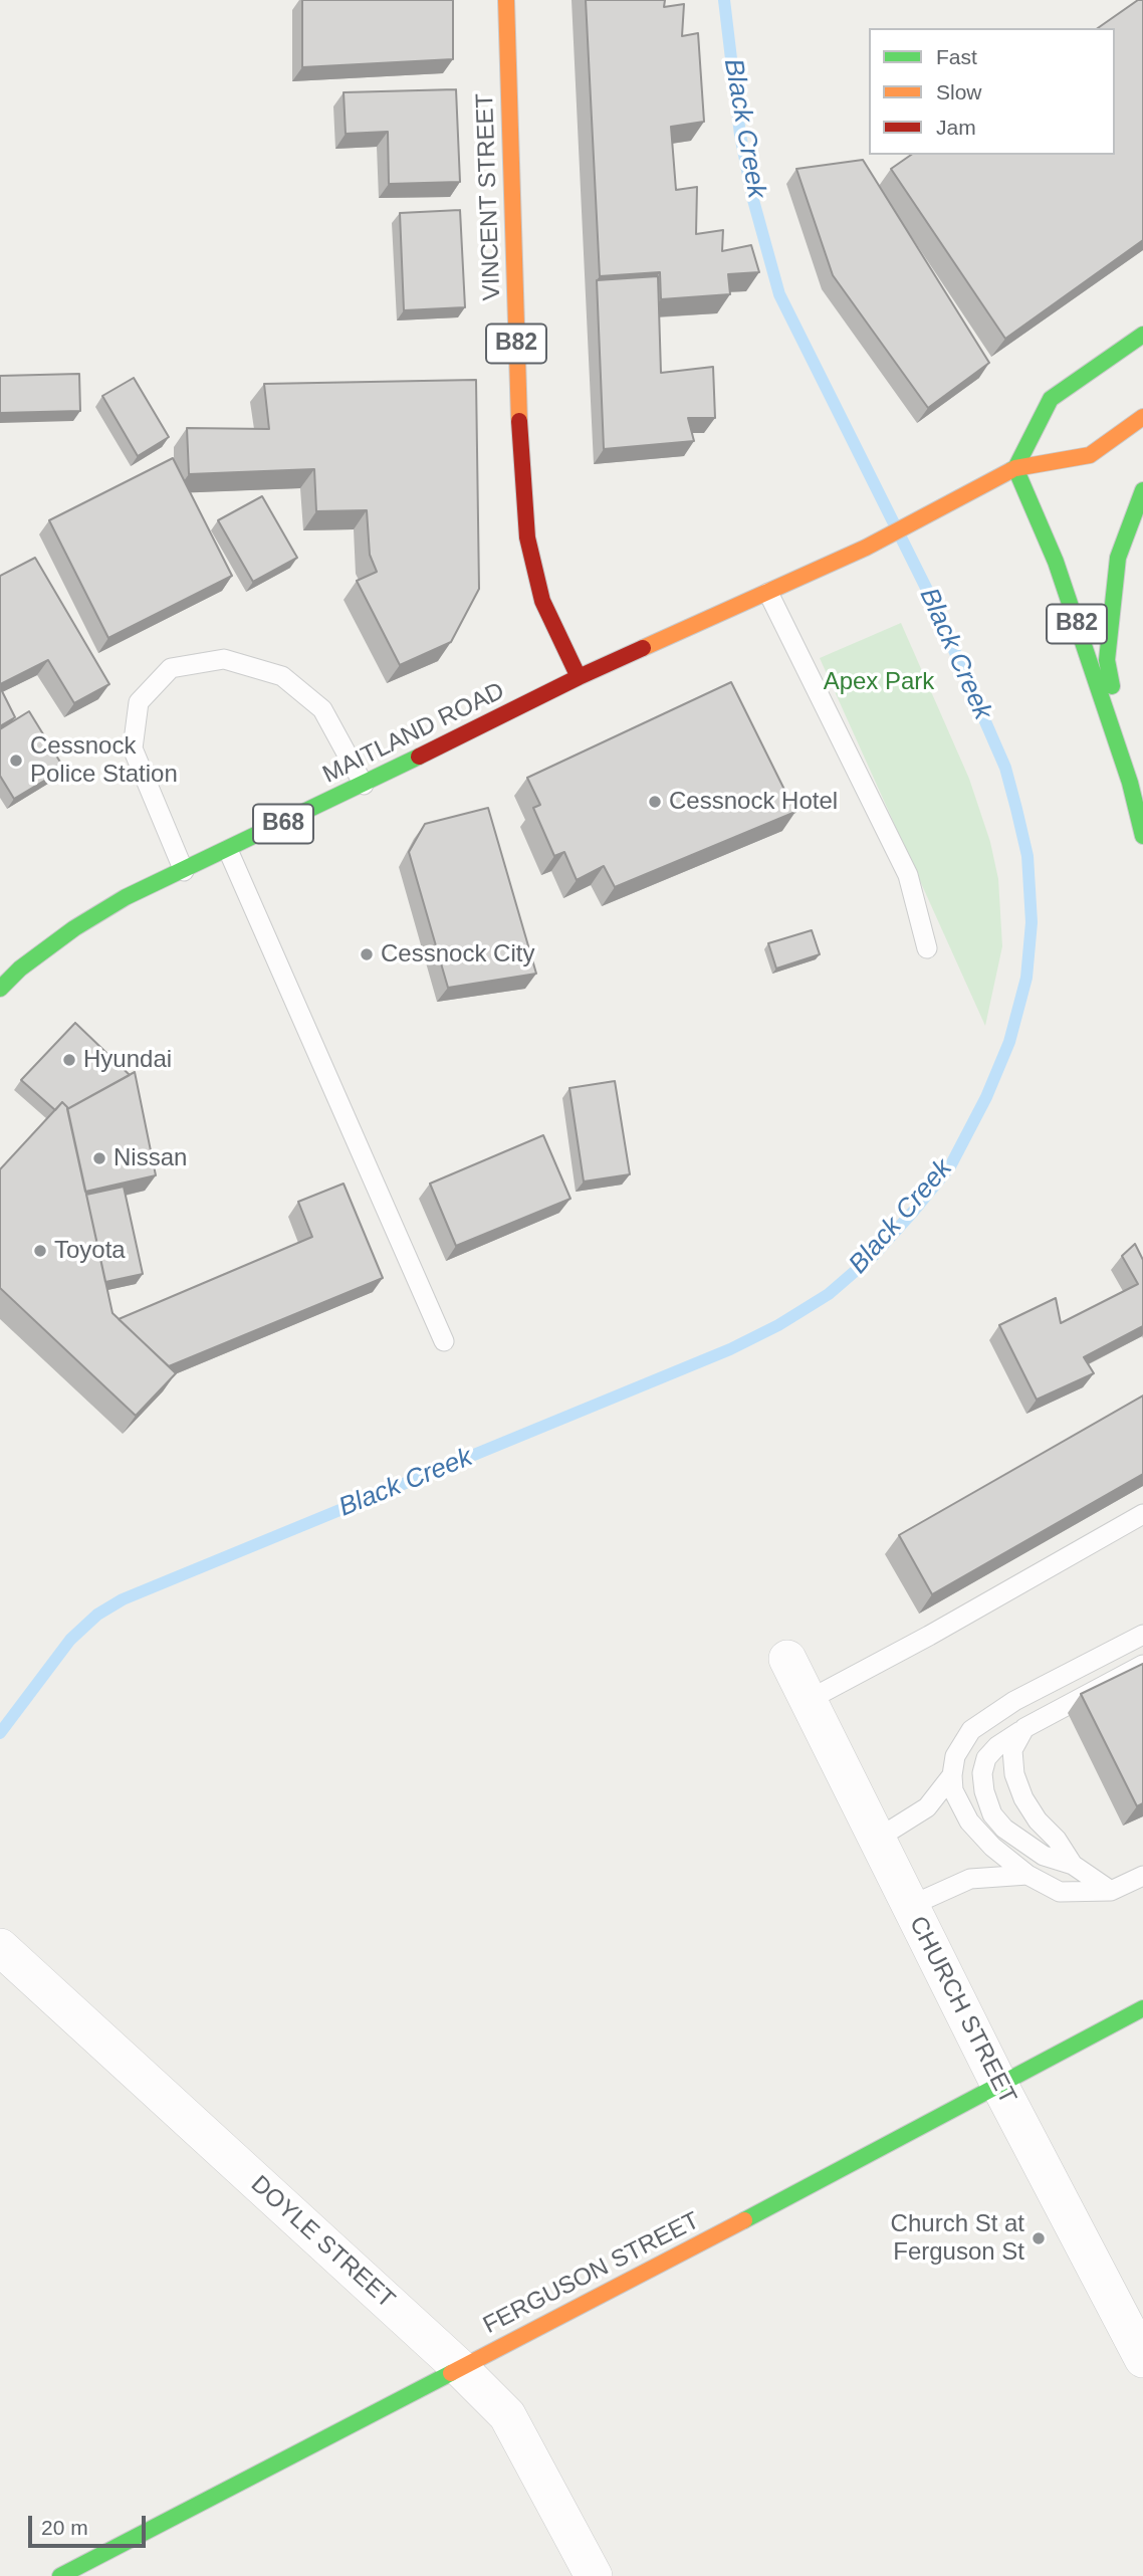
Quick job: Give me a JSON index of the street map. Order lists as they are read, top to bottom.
{
  "streets": {
    "main road": [
      "VINCENT STREET",
      "B82",
      "MAITLAND ROAD",
      "B68",
      "FERGUSON STREET"
    ],
    "street": ["CHURCH STREET", "DOYLE STREET"]
  },
  "crossings": [
    ["VINCENT STREET", "MAITLAND ROAD"],
    ["B82", "MAITLAND ROAD"],
    ["CHURCH STREET", "FERGUSON STREET"],
    ["DOYLE STREET", "FERGUSON STREET"]
  ],
  "water": ["Black Creek"],
  "parks": ["Apex Park"],
  "places": [
    "Cessnock Police Station",
    "Cessnock Hotel",
    "Cessnock City",
    "Hyundai",
    "Nissan",
    "Toyota",
    "Church St at Ferguson St"
  ],
  "legend": ["Fast", "Slow", "Jam"],
  "scale_bar": "20 m"
}
